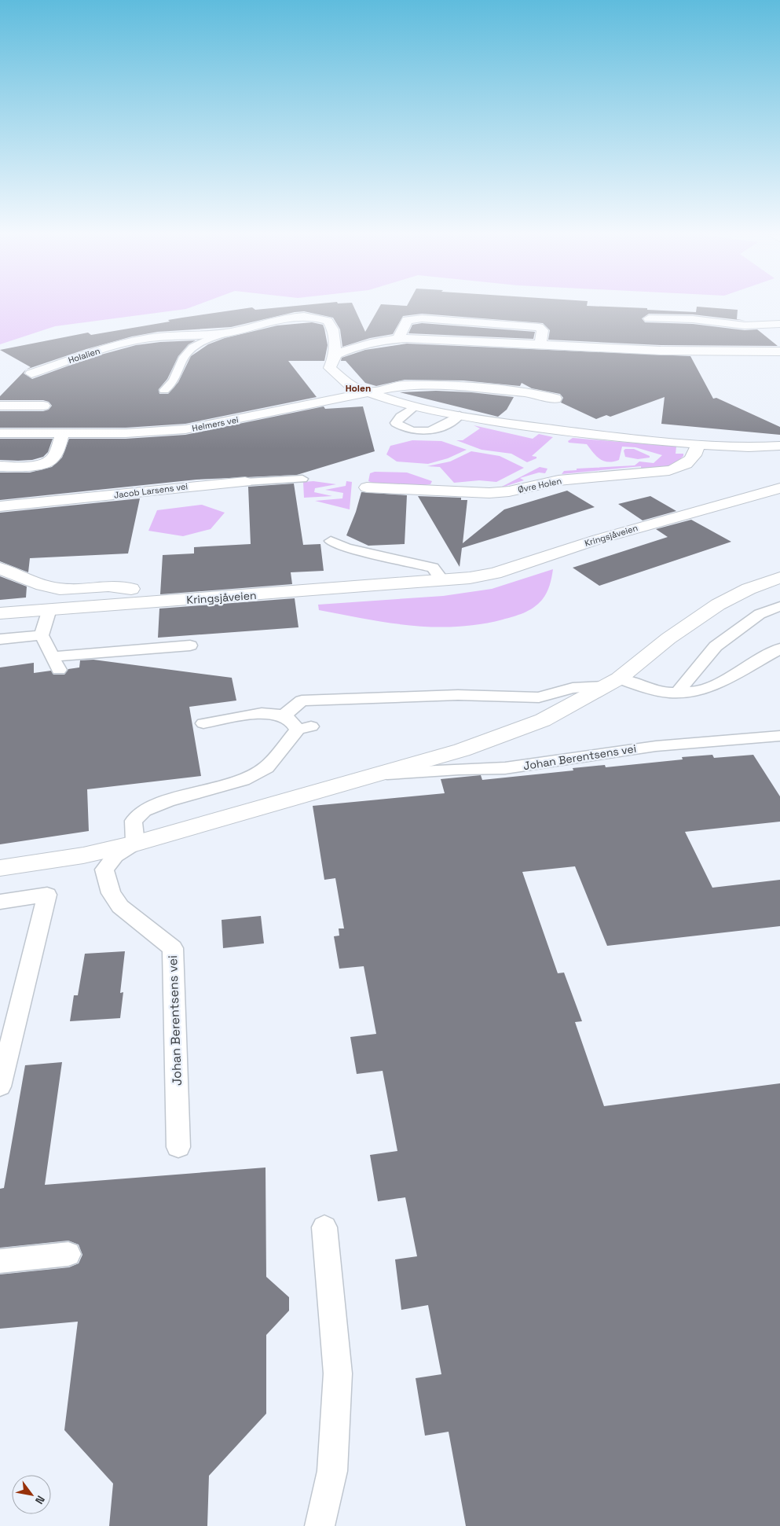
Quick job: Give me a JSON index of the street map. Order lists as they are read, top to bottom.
{
  "streets": {
    "street": [
      "Holalien",
      "Helmers vei",
      "Øvre Holen",
      "Jacob Larsens vei",
      "Kringsjåveien",
      "Johan Berentsens vei"
    ]
  },
  "districts": ["Holen"],
  "north": "bottom right"
}
